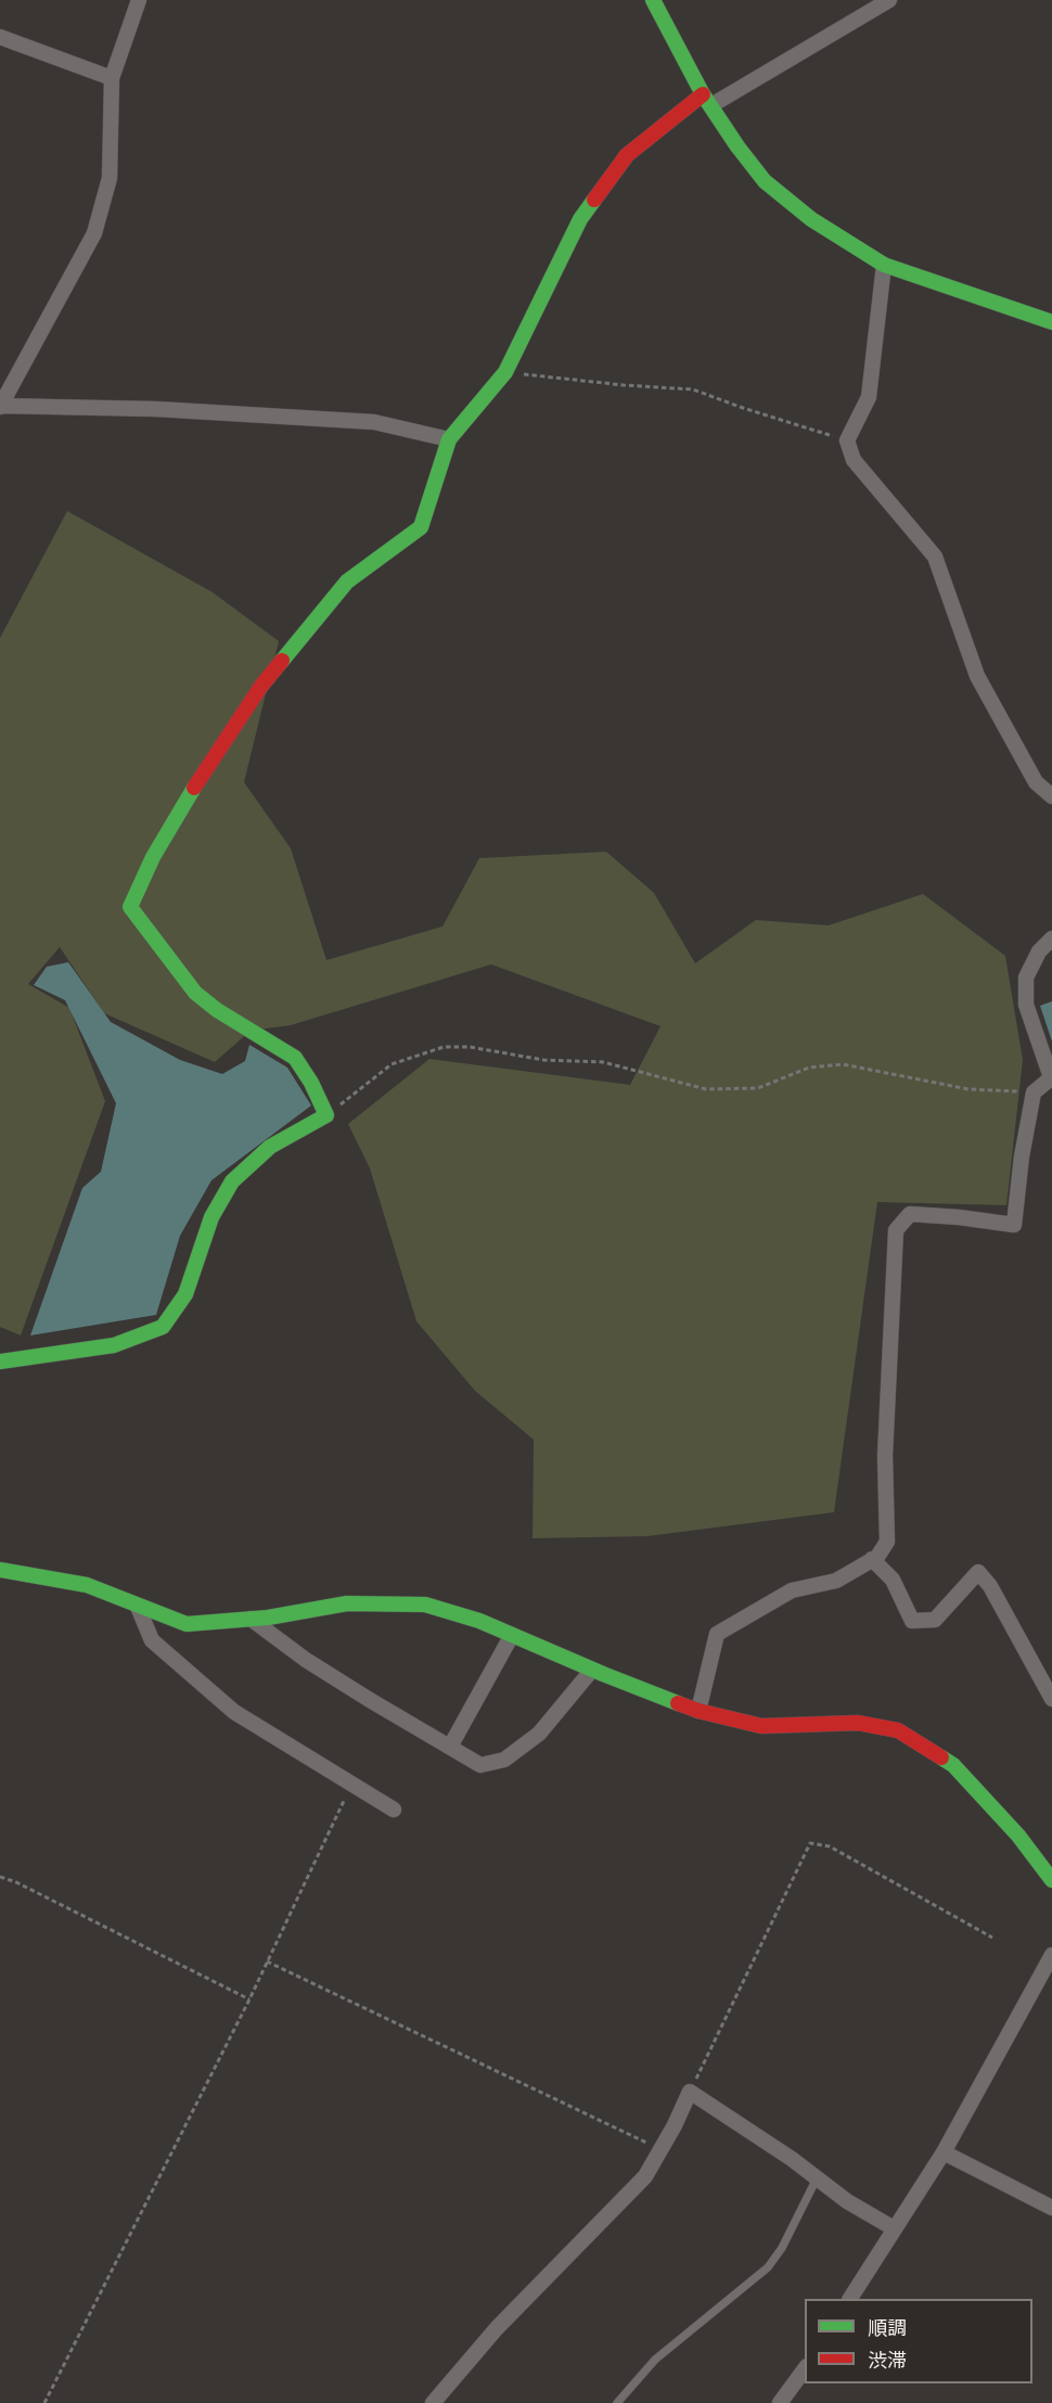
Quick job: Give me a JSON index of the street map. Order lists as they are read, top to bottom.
{
  "legend": ["順調", "渋滞"]
}
